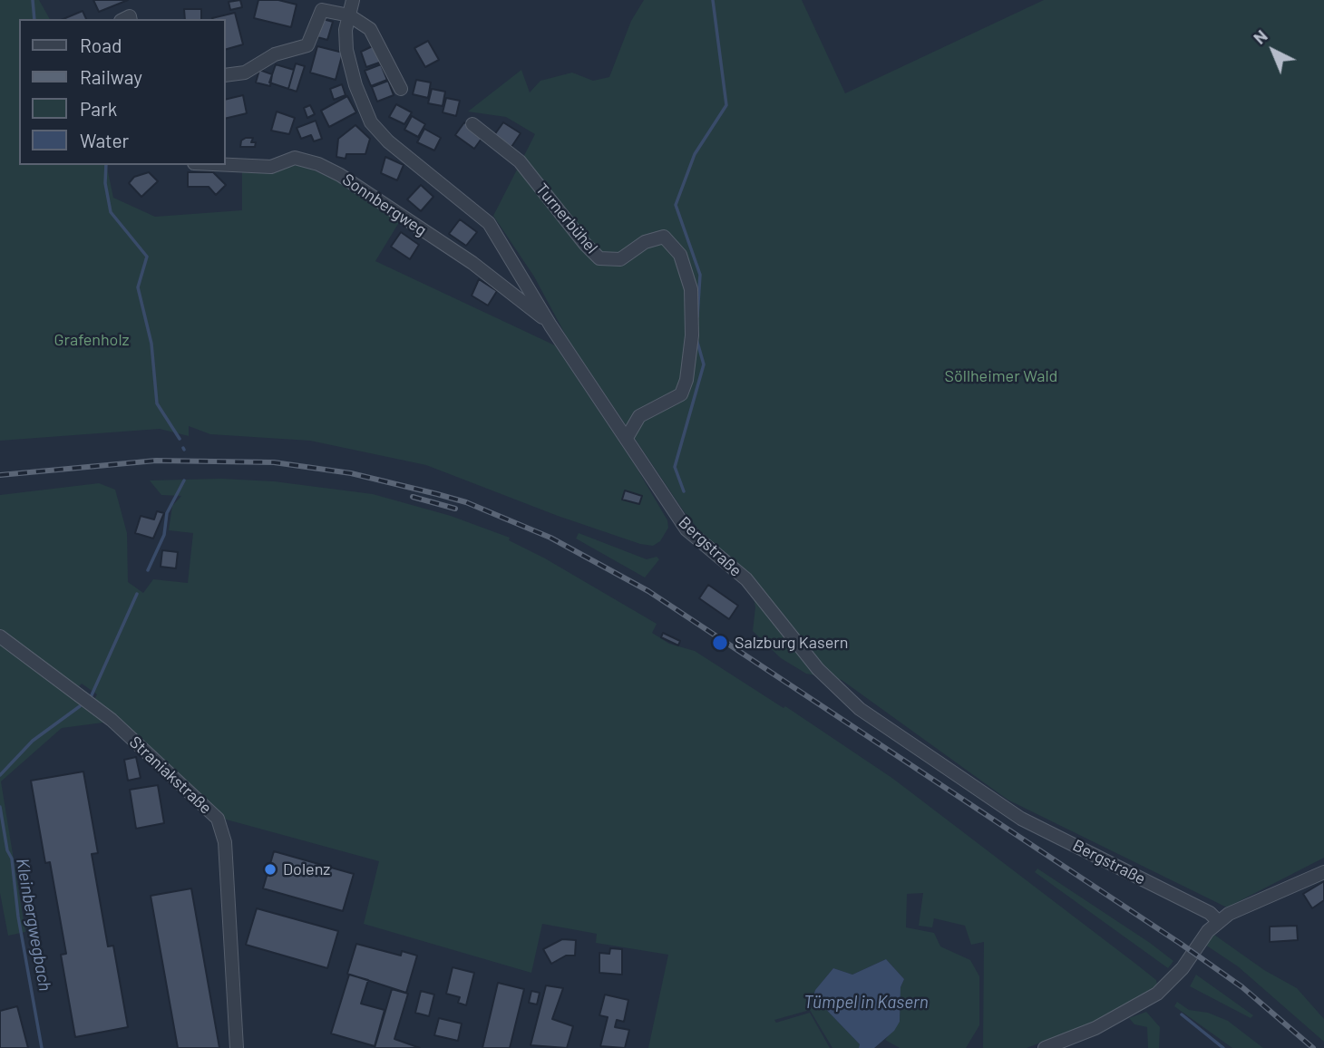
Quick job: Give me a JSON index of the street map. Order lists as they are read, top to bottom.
{
  "streets": {
    "street": [
      "Sonnbergweg",
      "Turnerbühel",
      "Bergstraße",
      "Straniakstraße"
    ]
  },
  "crossings": [
    ["Sonnbergweg", "Bergstraße"],
    ["Turnerbühel", "Bergstraße"]
  ],
  "water": ["Kleinbergwegbach", "Tümpel in Kasern"],
  "parks": ["Grafenholz", "Söllheimer Wald"],
  "places": ["Salzburg Kasern", "Dolenz"],
  "legend": [
    "Road",
    "Railway",
    "Park",
    "Water"
  ],
  "north": "top left"
}
